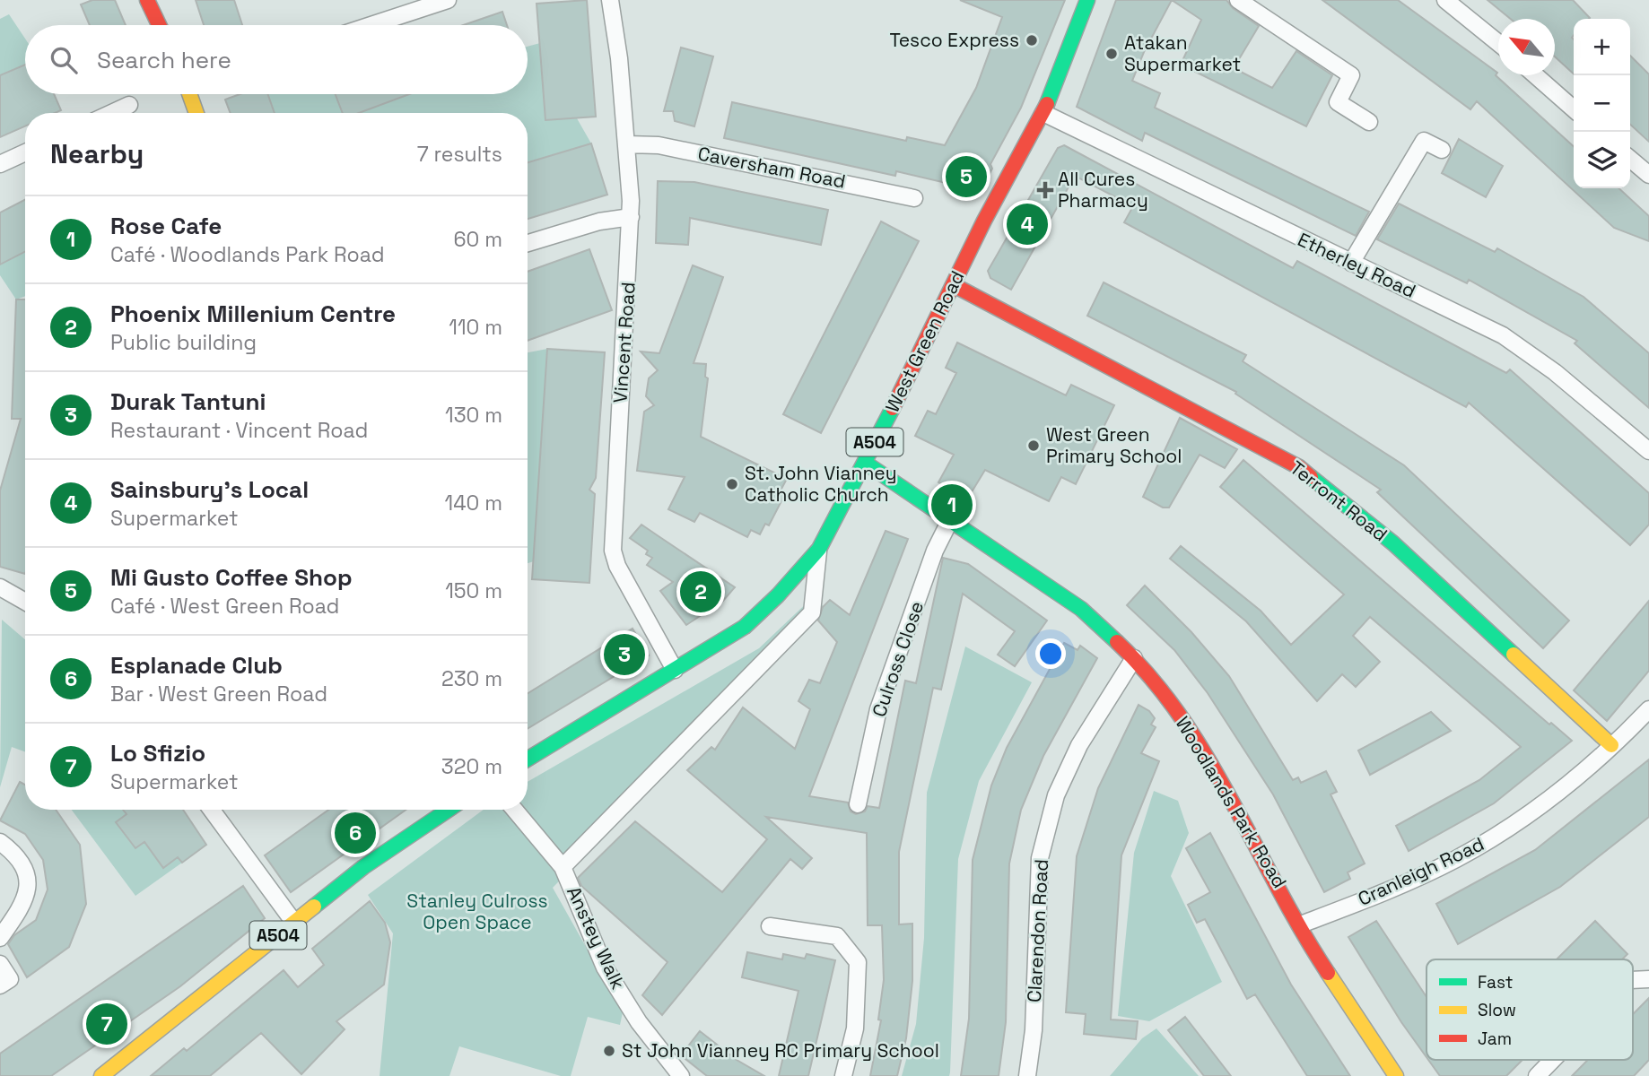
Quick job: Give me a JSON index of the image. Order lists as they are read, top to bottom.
{
  "streets": {
    "street": [
      "Caversham Road",
      "Etherley Road",
      "West Green Road",
      "Vincent Road",
      "A504",
      "Terront Road",
      "Culross Close",
      "Woodlands Park Road",
      "Cranleigh Road",
      "Clarendon Road",
      "Anstey Walk"
    ]
  },
  "crossings": [
    ["Caversham Road", "Vincent Road"],
    ["Etherley Road", "West Green Road"],
    ["West Green Road", "Vincent Road"],
    ["West Green Road", "Terront Road"],
    ["West Green Road", "Woodlands Park Road"],
    ["Terront Road", "Cranleigh Road"],
    ["Culross Close", "Woodlands Park Road"],
    ["Woodlands Park Road", "Cranleigh Road"],
    ["Woodlands Park Road", "Clarendon Road"]
  ],
  "parks": ["Stanley Culross Open Space"],
  "places": {
    "other": [
      "Tesco Express",
      "Atakan Supermarket",
      "West Green Primary School",
      "St. John Vianney Catholic Church",
      "St John Vianney RC Primary School"
    ],
    "health": ["All Cures Pharmacy"]
  },
  "legend": ["Fast", "Slow", "Jam"],
  "north": "top left",
  "page": {
    "map_buttons": ["+", "−"],
    "search": "Search here",
    "heading": ["Nearby", "7 results"],
    "pins": [
      "5",
      "4",
      "1",
      "2",
      "3",
      "6",
      "7"
    ],
    "list": [
      {
        "mark": "1",
        "name": "Rose Cafe",
        "note": "Café · Woodlands Park Road",
        "value": "60 m"
      },
      {
        "mark": "2",
        "name": "Phoenix Millenium Centre",
        "note": "Public building",
        "value": "110 m"
      },
      {
        "mark": "3",
        "name": "Durak Tantuni",
        "note": "Restaurant · Vincent Road",
        "value": "130 m"
      },
      {
        "mark": "4",
        "name": "Sainsbury's Local",
        "note": "Supermarket",
        "value": "140 m"
      },
      {
        "mark": "5",
        "name": "Mi Gusto Coffee Shop",
        "note": "Café · West Green Road",
        "value": "150 m"
      },
      {
        "mark": "6",
        "name": "Esplanade Club",
        "note": "Bar · West Green Road",
        "value": "230 m"
      },
      {
        "mark": "7",
        "name": "Lo Sfizio",
        "note": "Supermarket",
        "value": "320 m"
      }
    ]
  }
}
